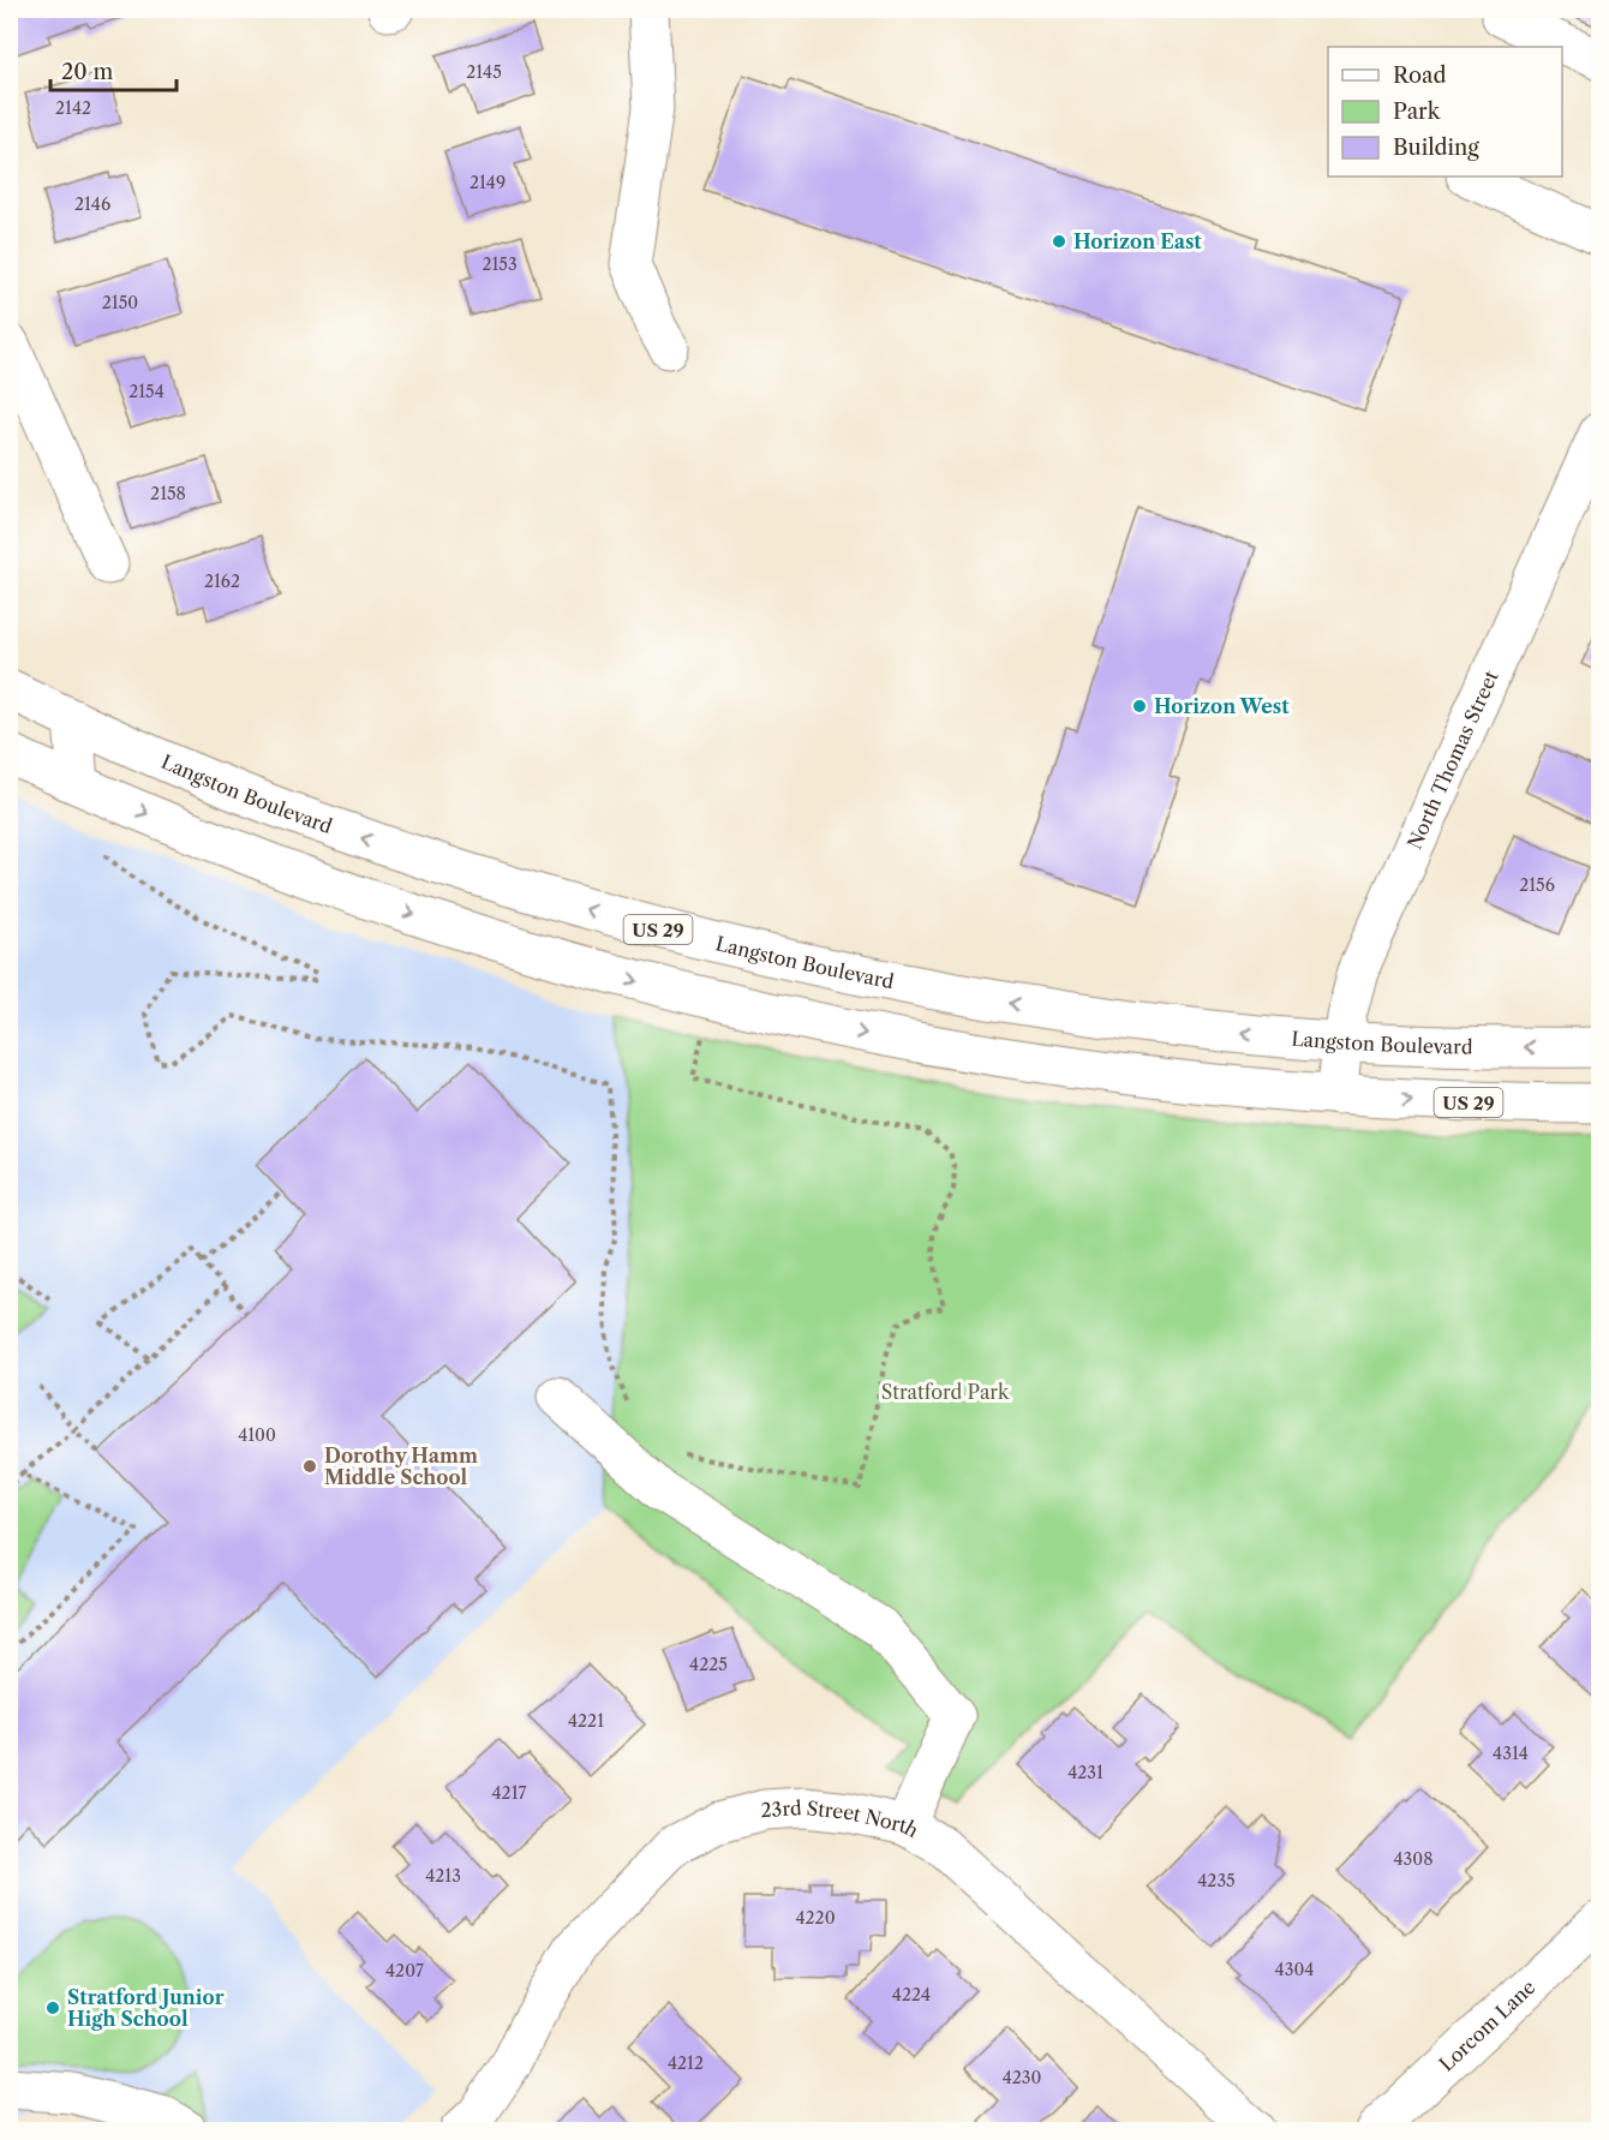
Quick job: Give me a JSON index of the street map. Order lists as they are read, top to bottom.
{
  "streets": {
    "main road": [
      "North Thomas Street",
      "Langston Boulevard",
      "US 29",
      "23rd Street North",
      "Lorcom Lane"
    ]
  },
  "crossings": [
    ["North Thomas Street", "Langston Boulevard"],
    ["North Thomas Street", "US 29"]
  ],
  "parks": ["Stratford Park"],
  "places": [
    "Horizon East",
    "Horizon West",
    "Dorothy Hamm Middle School",
    "Stratford Junior High School"
  ],
  "house_numbers": [
    "2145",
    "2142",
    "2149",
    "2146",
    "2153",
    "2150",
    "2154",
    "2158",
    "2162",
    "2156",
    "4100",
    "4225",
    "4221",
    "4314",
    "4231",
    "4217",
    "4308",
    "4213",
    "4235",
    "4220",
    "4304",
    "4207",
    "4224",
    "4212",
    "4230"
  ],
  "legend": ["Road", "Park", "Building"],
  "scale_bar": "20 m"
}
